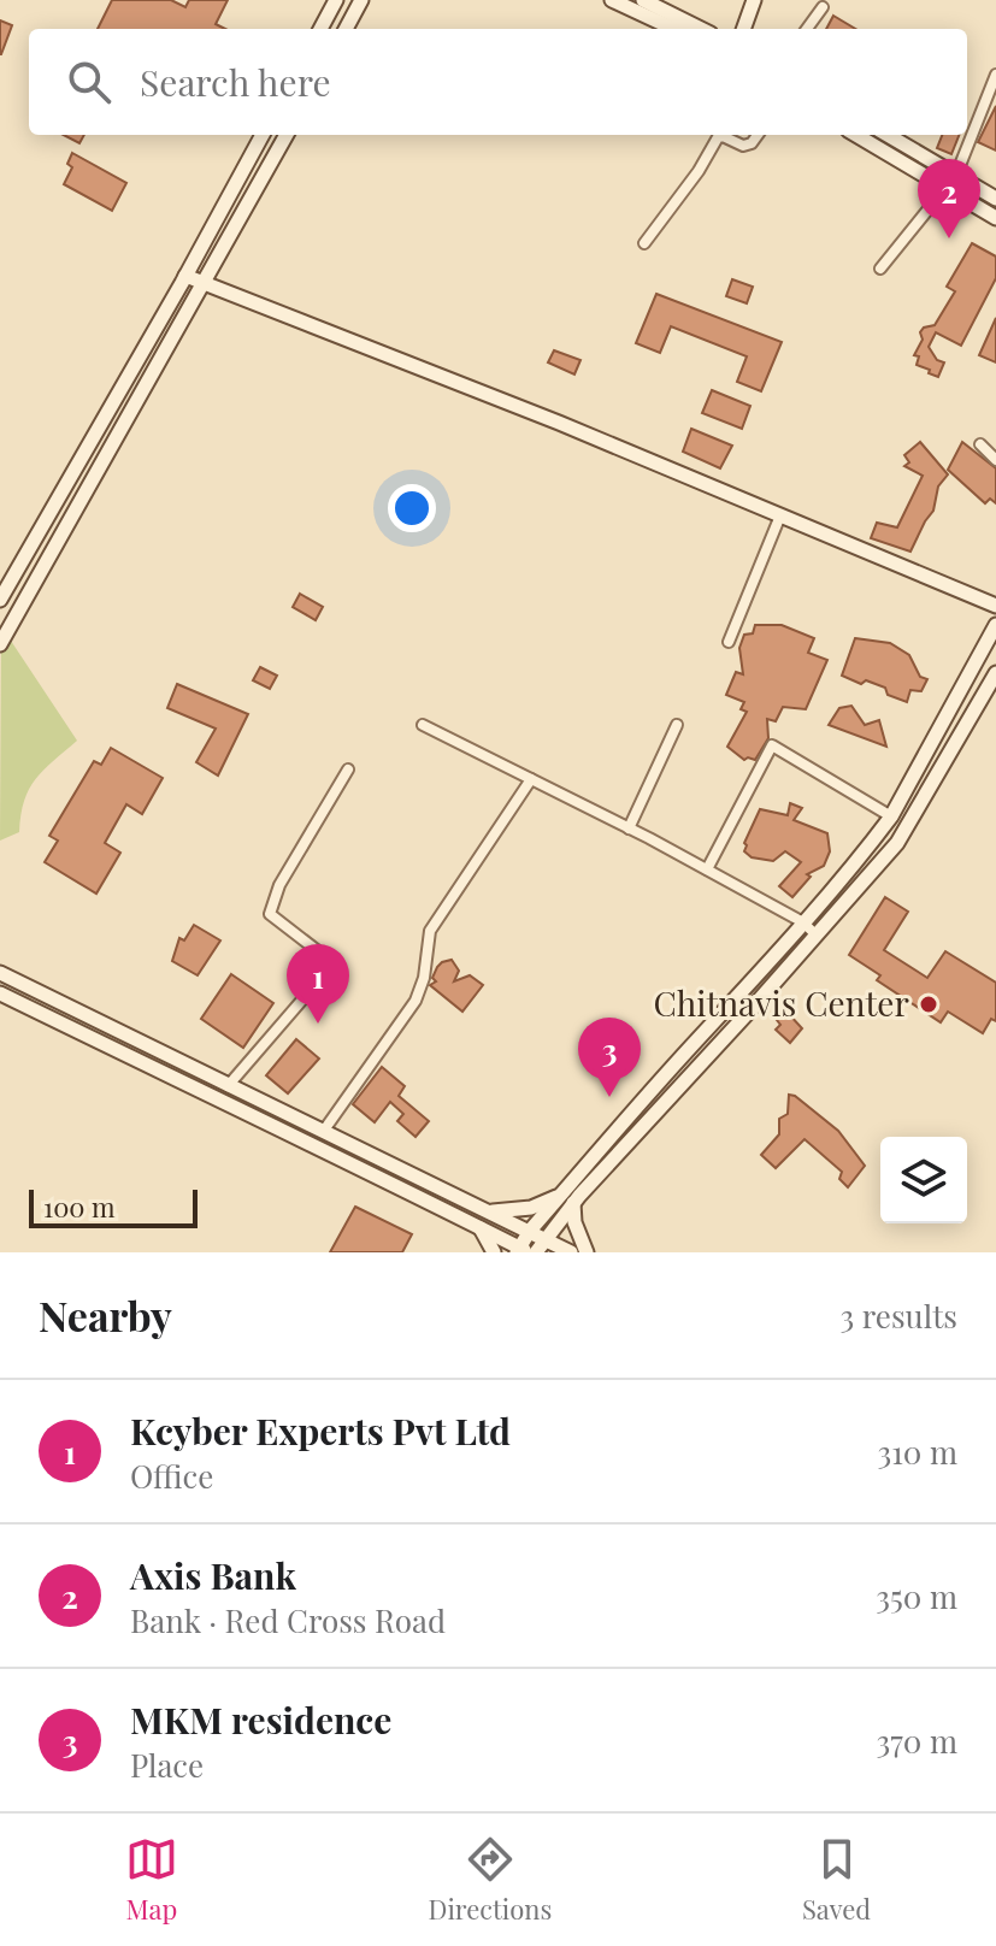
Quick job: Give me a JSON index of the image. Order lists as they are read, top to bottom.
{
  "places": ["Chitnavis Center"],
  "scale_bar": "100 m",
  "page": {
    "search": "Search here",
    "pins": ["2", "1", "3"],
    "scale": "100 m",
    "heading": ["Nearby", "3 results"],
    "list": [
      {
        "mark": "1",
        "name": "Kcyber Experts Pvt Ltd",
        "note": "Office",
        "value": "310 m"
      },
      {
        "mark": "2",
        "name": "Axis Bank",
        "note": "Bank · Red Cross Road",
        "value": "350 m"
      },
      {
        "mark": "3",
        "name": "MKM residence",
        "note": "Place",
        "value": "370 m"
      }
    ],
    "nav": ["Map", "Directions", "Saved"]
  }
}
